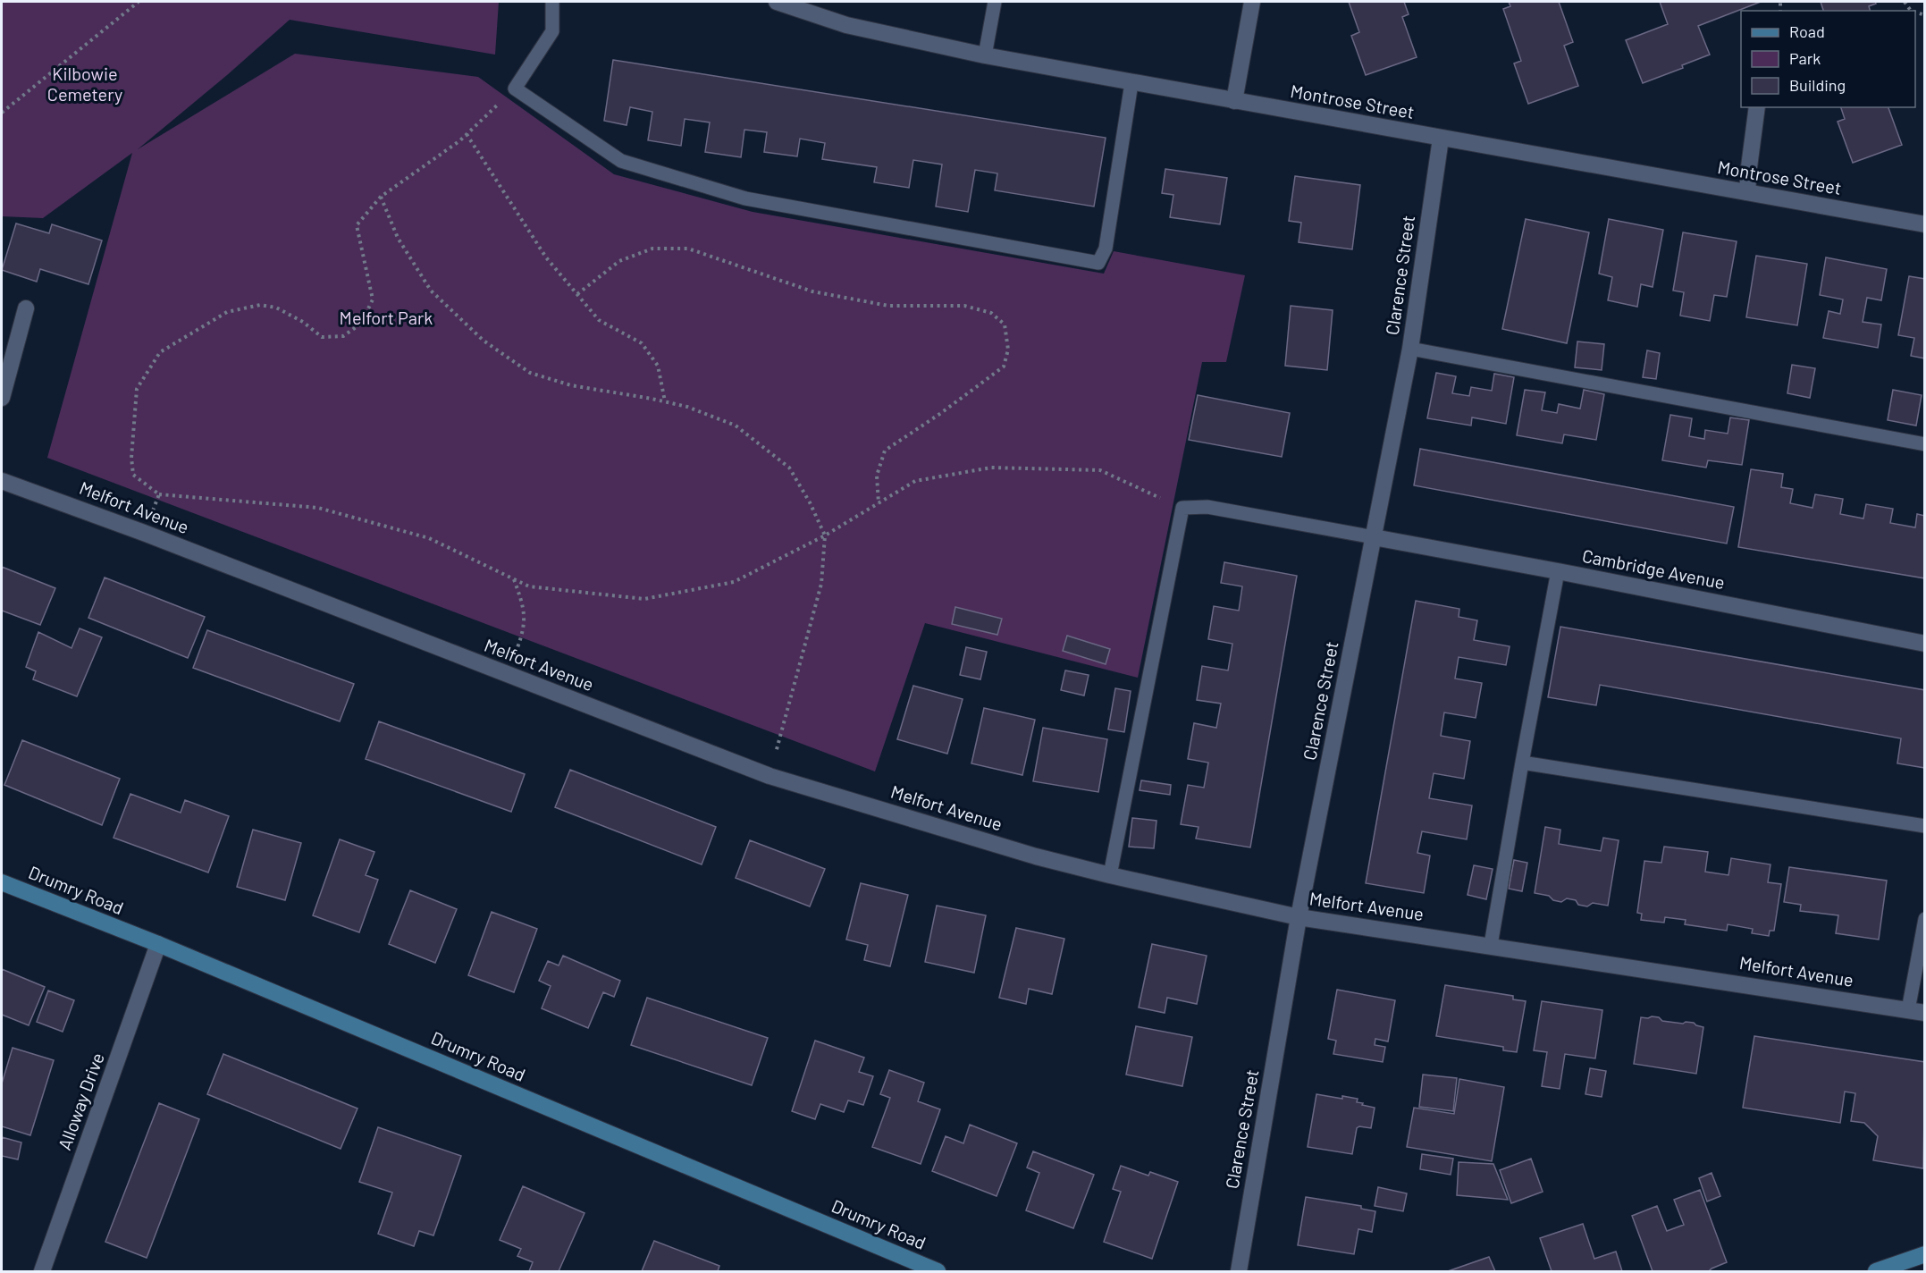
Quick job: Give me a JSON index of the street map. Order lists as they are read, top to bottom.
{
  "streets": {
    "main road": ["Drumry Road"],
    "street": [
      "Montrose Street",
      "Clarence Street",
      "Melfort Avenue",
      "Cambridge Avenue",
      "Alloway Drive"
    ]
  },
  "crossings": [
    ["Montrose Street", "Clarence Street"],
    ["Clarence Street", "Melfort Avenue"],
    ["Clarence Street", "Cambridge Avenue"],
    ["Drumry Road", "Alloway Drive"]
  ],
  "parks": ["Kilbowie Cemetery", "Melfort Park"],
  "legend": ["Road", "Park", "Building"]
}
